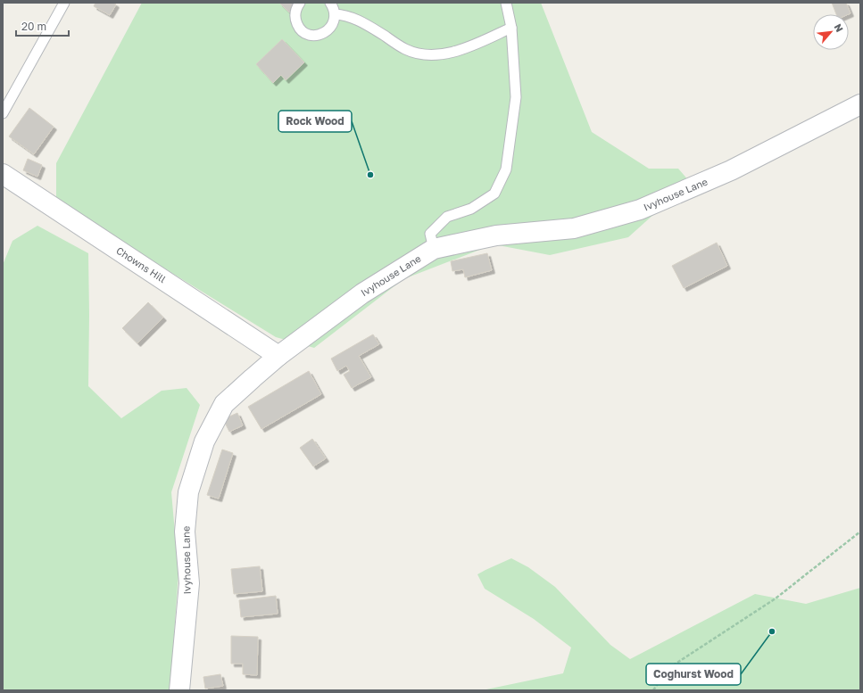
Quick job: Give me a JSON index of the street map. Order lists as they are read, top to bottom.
{
  "streets": {
    "street": ["Ivyhouse Lane", "Chowns Hill"]
  },
  "crossings": [
    ["Ivyhouse Lane", "Chowns Hill"]
  ],
  "places": ["Rock Wood", "Coghurst Wood"],
  "scale_bar": "20 m",
  "north": "top right"
}
